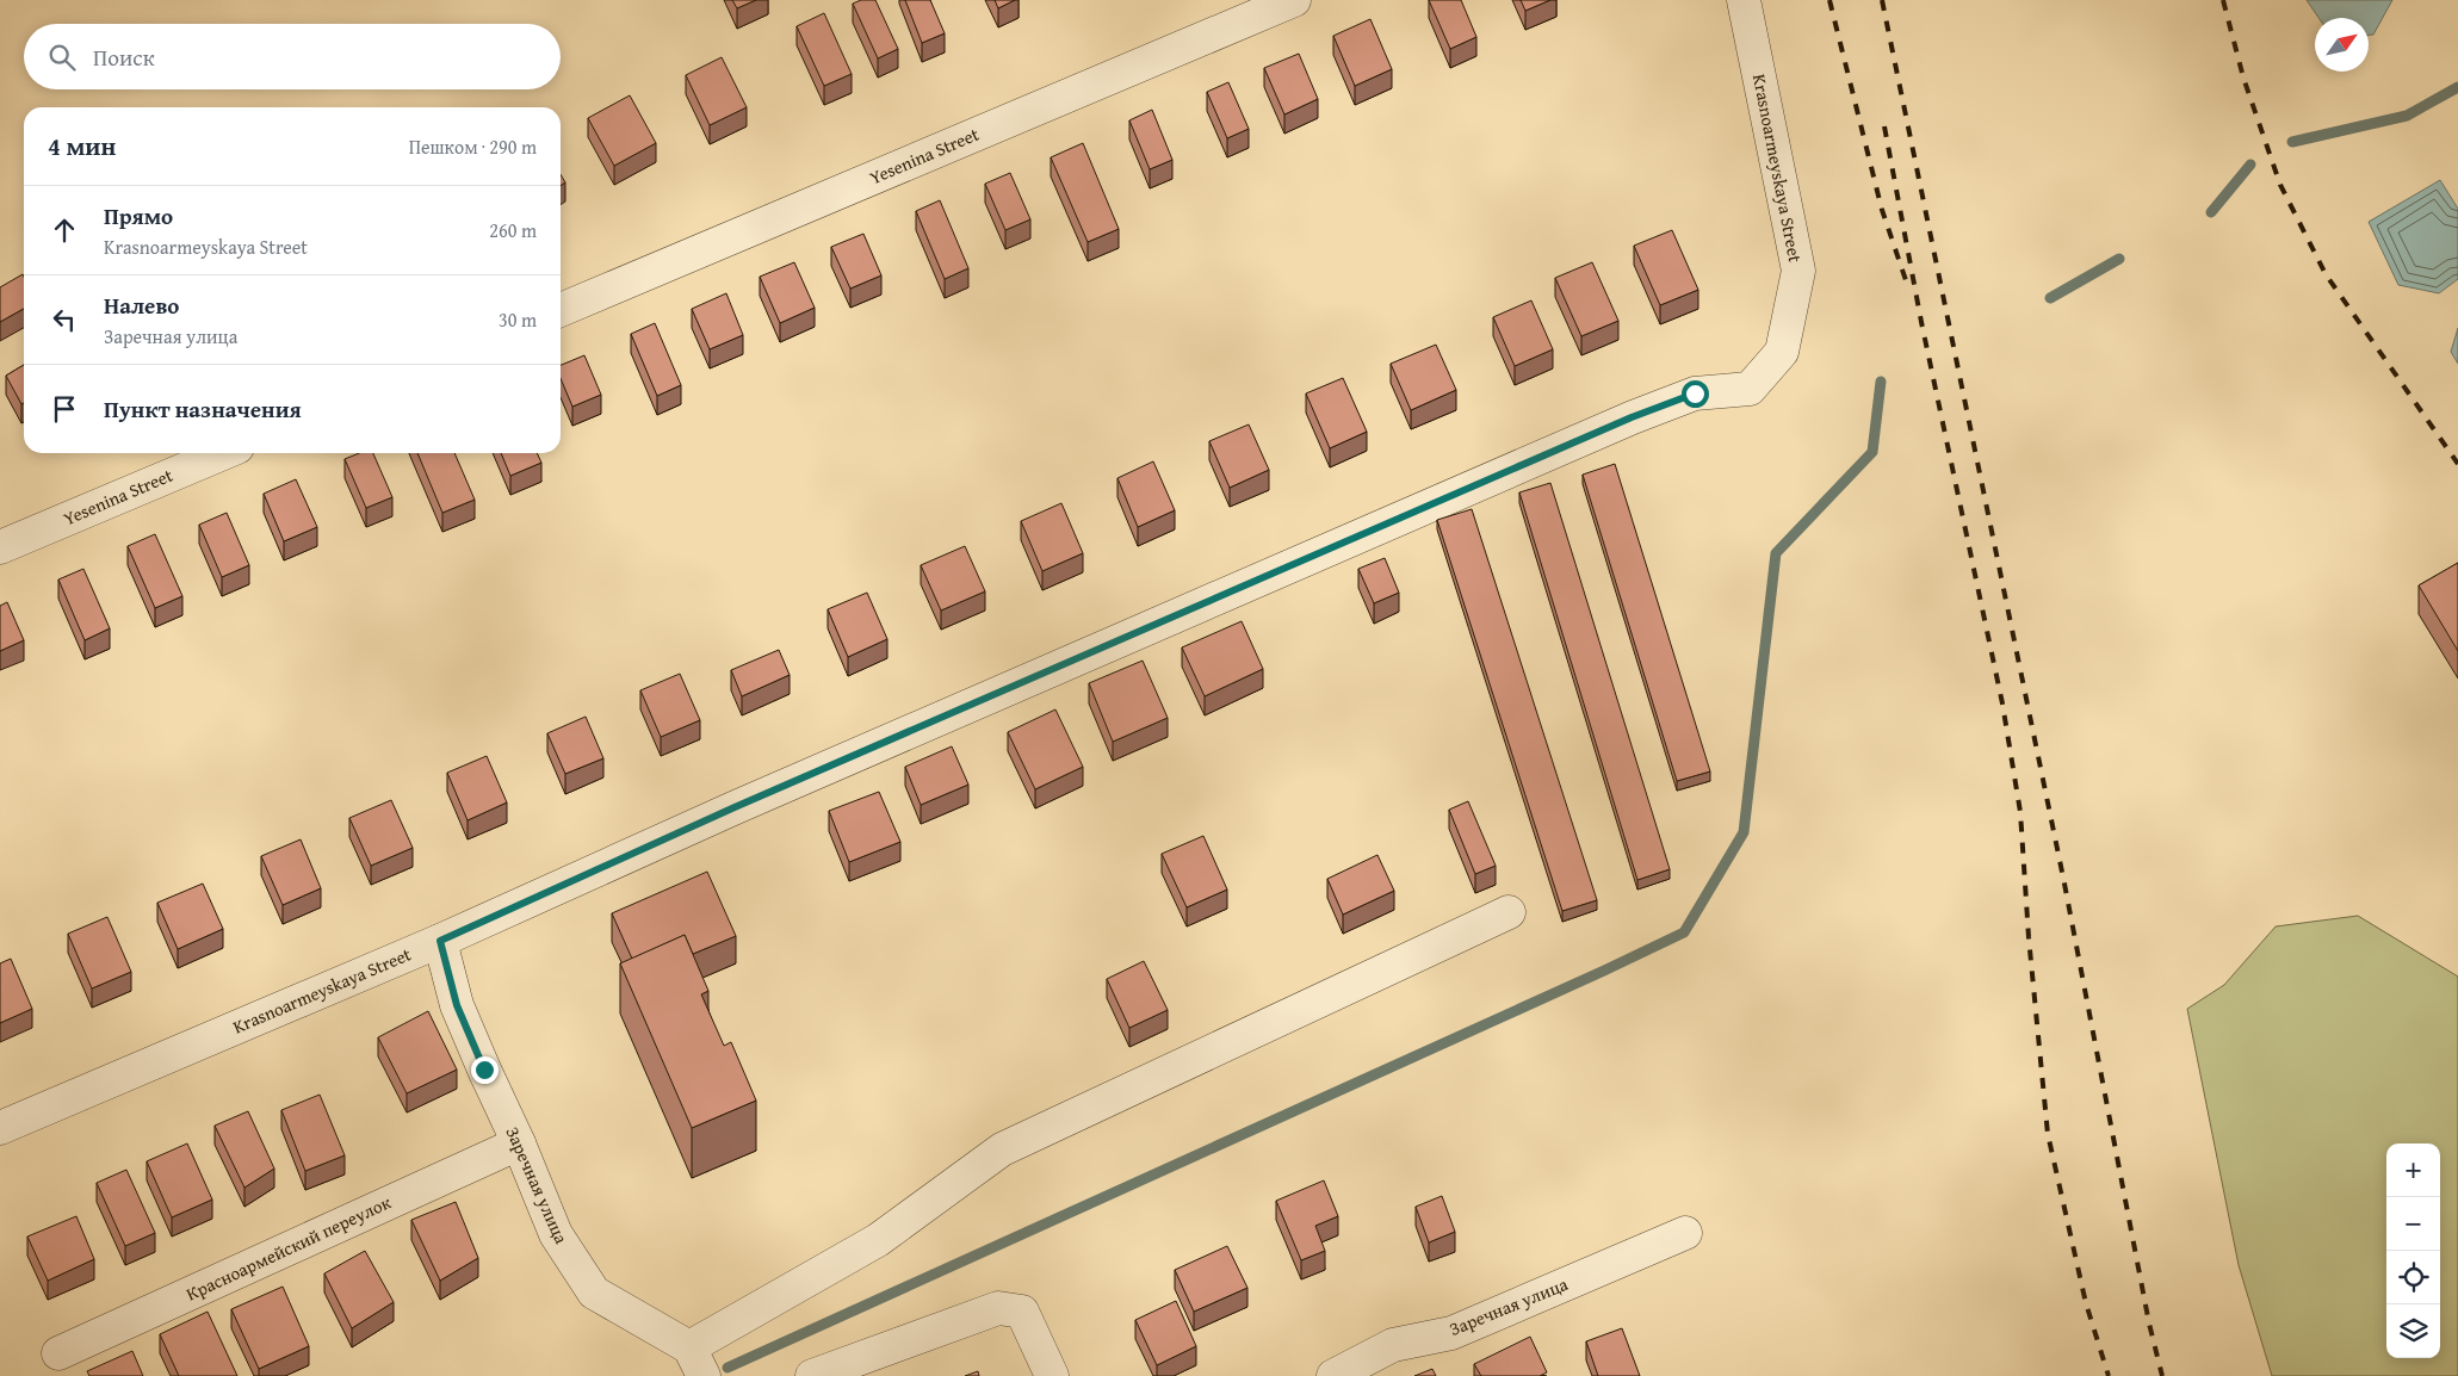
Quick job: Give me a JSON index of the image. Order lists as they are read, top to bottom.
{
  "streets": {
    "street": [
      "Yesenina Street",
      "Krasnoarmeyskaya Street",
      "Заречная улица",
      "Красноармейский переулок"
    ]
  },
  "crossings": [
    ["Krasnoarmeyskaya Street", "Заречная улица"],
    ["Заречная улица", "Красноармейский переулок"]
  ],
  "north": "top right",
  "page": {
    "search": "Поиск",
    "heading": ["4 мин", "Пешком · 290 m"],
    "list": [
      ["Прямо", "Krasnoarmeyskaya Street", "260 m"],
      ["Налево", "Заречная улица", "30 m"],
      "Пункт назначения"
    ],
    "map_buttons": ["+", "−"]
  }
}
